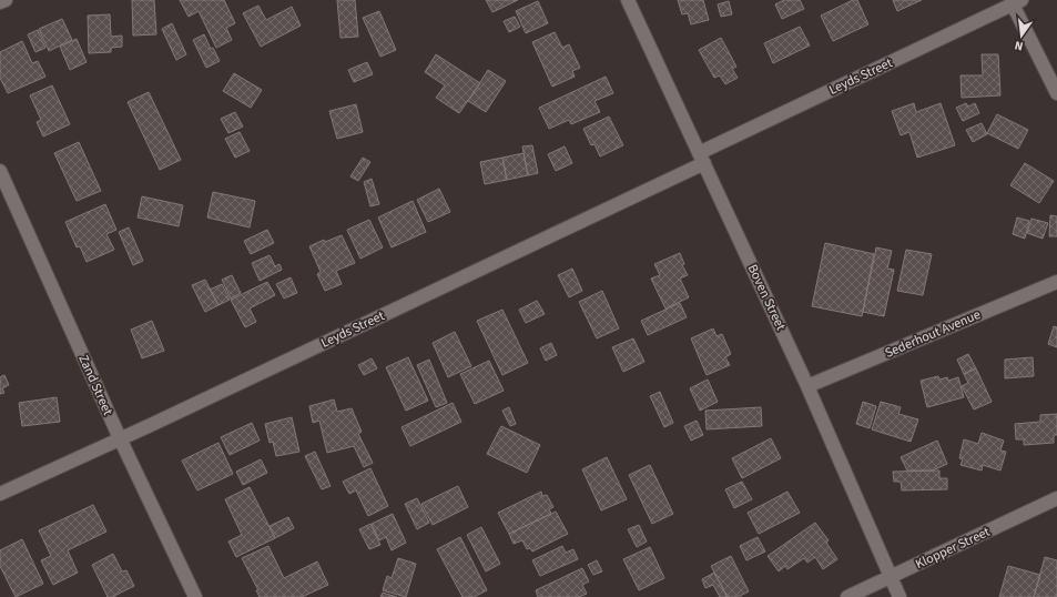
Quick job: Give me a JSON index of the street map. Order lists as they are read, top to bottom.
{
  "streets": {
    "street": [
      "Leyds Street",
      "Boven Street",
      "Sederhout Avenue",
      "Zand Street",
      "Klopper Street"
    ]
  },
  "crossings": [
    ["Leyds Street", "Boven Street"],
    ["Leyds Street", "Zand Street"],
    ["Boven Street", "Sederhout Avenue"],
    ["Boven Street", "Klopper Street"]
  ],
  "north": "bottom"
}
